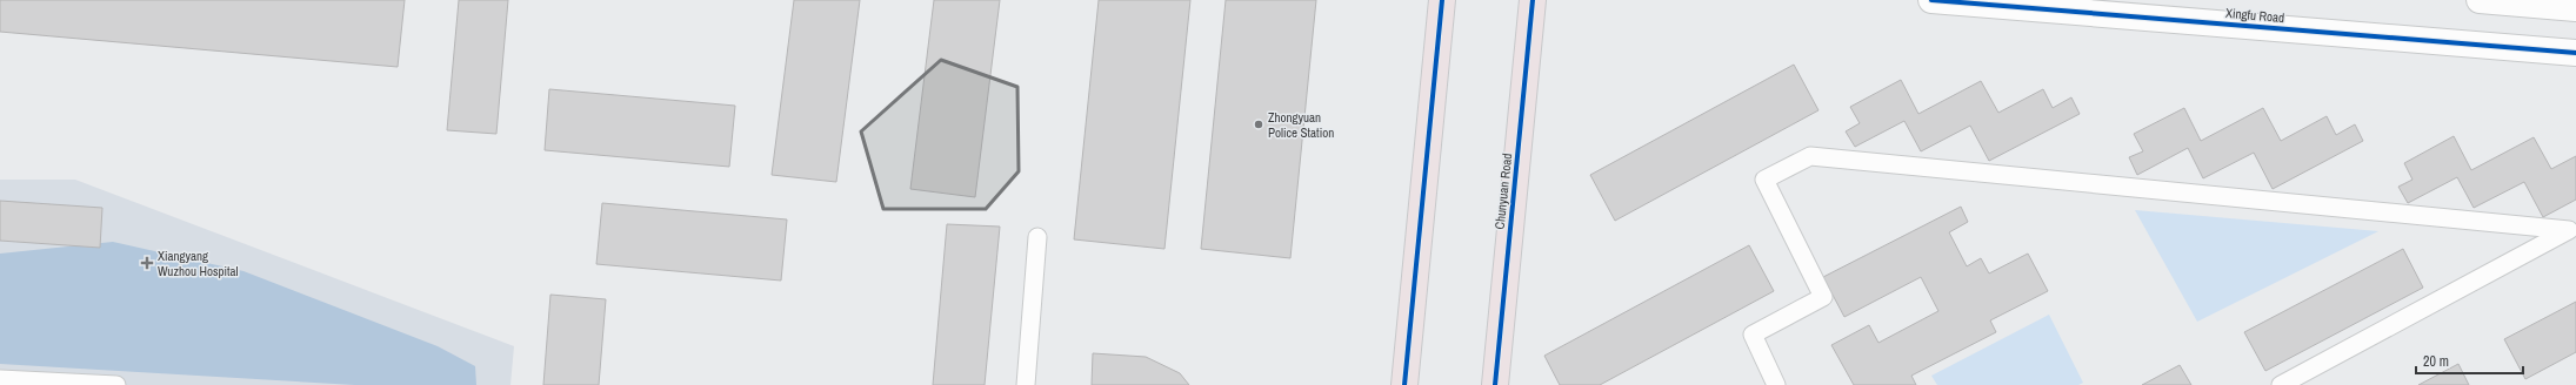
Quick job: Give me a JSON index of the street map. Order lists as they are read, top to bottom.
{
  "streets": {
    "main road": ["Chunyuan Road"],
    "street": ["Xingfu Road"]
  },
  "places": {
    "other": ["Zhongyuan Police Station"],
    "health": ["Xiangyang Wuzhou Hospital"]
  },
  "scale_bar": "20 m"
}
